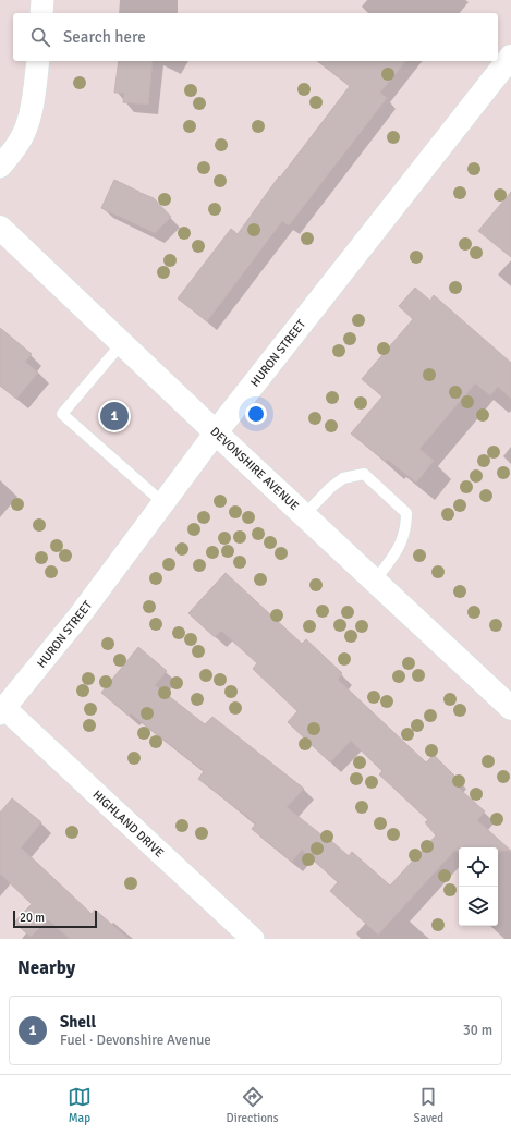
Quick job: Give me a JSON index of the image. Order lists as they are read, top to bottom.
{
  "streets": {
    "main road": ["HURON STREET", "DEVONSHIRE AVENUE"],
    "street": ["HIGHLAND DRIVE"]
  },
  "crossings": [
    ["HURON STREET", "DEVONSHIRE AVENUE"],
    ["HURON STREET", "HIGHLAND DRIVE"]
  ],
  "scale_bar": "20 m",
  "page": {
    "search": "Search here",
    "pins": "1",
    "scale": "20 m",
    "heading": "Nearby",
    "list": [
      {
        "mark": "1",
        "name": "Shell",
        "note": "Fuel · Devonshire Avenue",
        "value": "30 m"
      }
    ],
    "nav": ["Map", "Directions", "Saved"]
  }
}
